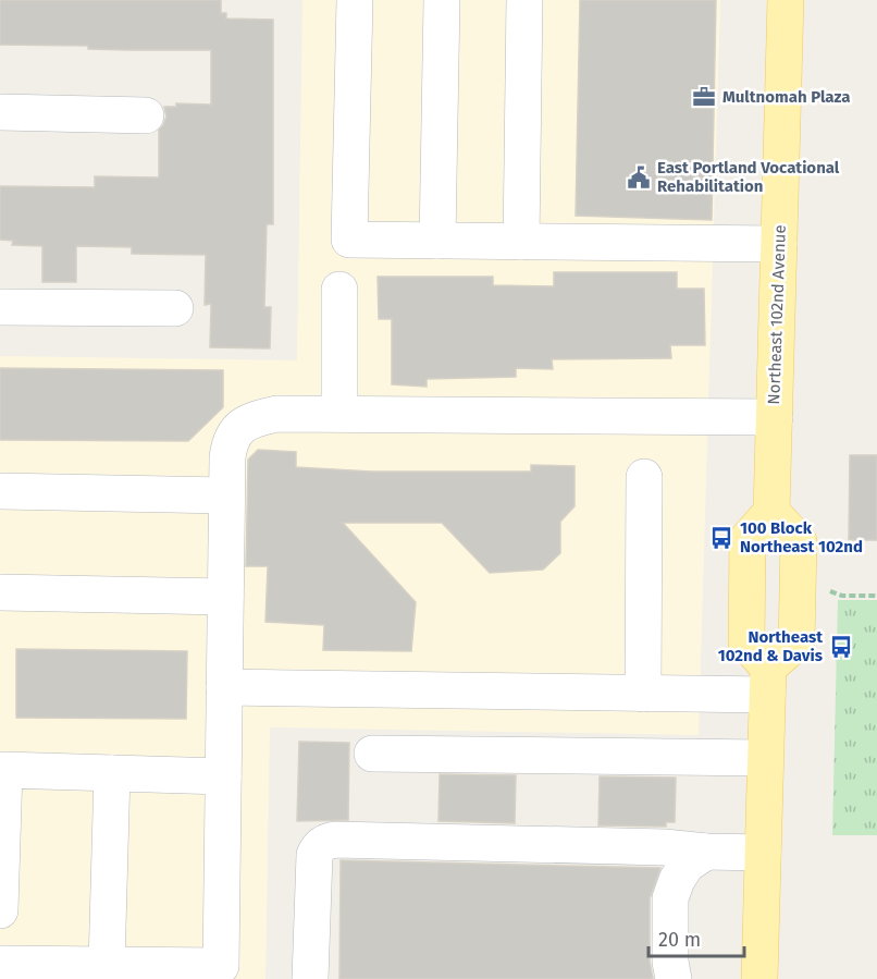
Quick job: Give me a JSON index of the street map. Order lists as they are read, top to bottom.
{
  "streets": {
    "main road": ["Northeast 102nd Avenue"]
  },
  "places": {
    "office": ["Multnomah Plaza"],
    "public building": ["East Portland Vocational Rehabilitation"],
    "bus stop": ["100 Block Northeast 102nd", "Northeast 102nd & Davis"]
  },
  "scale_bar": "20 m"
}
